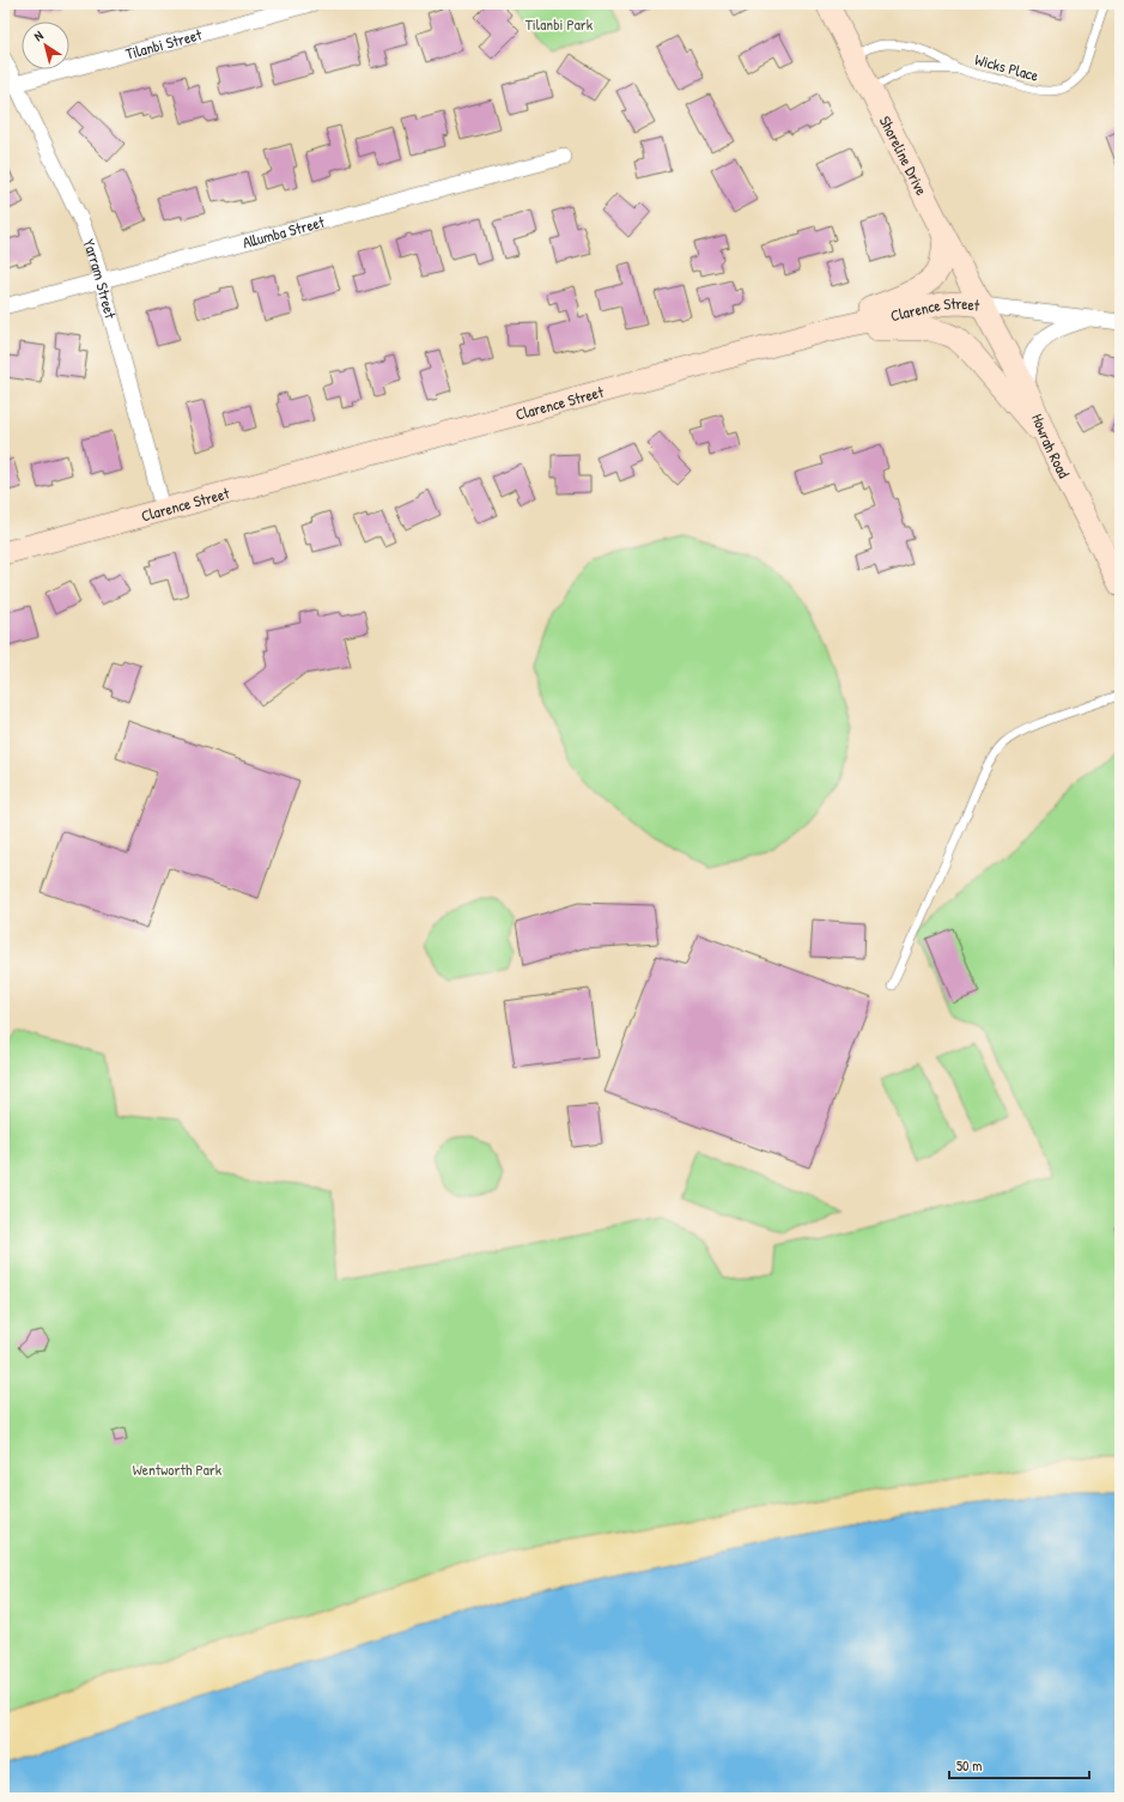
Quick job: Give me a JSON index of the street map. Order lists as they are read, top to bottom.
{
  "streets": {
    "main road": ["Shoreline Drive", "Clarence Street", "Howrah Road"],
    "street": ["Tilanbi Street", "Allumba Street", "Yarram Street"],
    "lane": ["Wicks Place"]
  },
  "crossings": [
    ["Tilanbi Street", "Yarram Street"],
    ["Wicks Place", "Shoreline Drive"],
    ["Shoreline Drive", "Clarence Street"],
    ["Shoreline Drive", "Howrah Road"],
    ["Allumba Street", "Yarram Street"],
    ["Yarram Street", "Clarence Street"],
    ["Clarence Street", "Howrah Road"]
  ],
  "parks": ["Tilanbi Park", "Wentworth Park"],
  "scale_bar": "50 m",
  "north": "top left"
}
